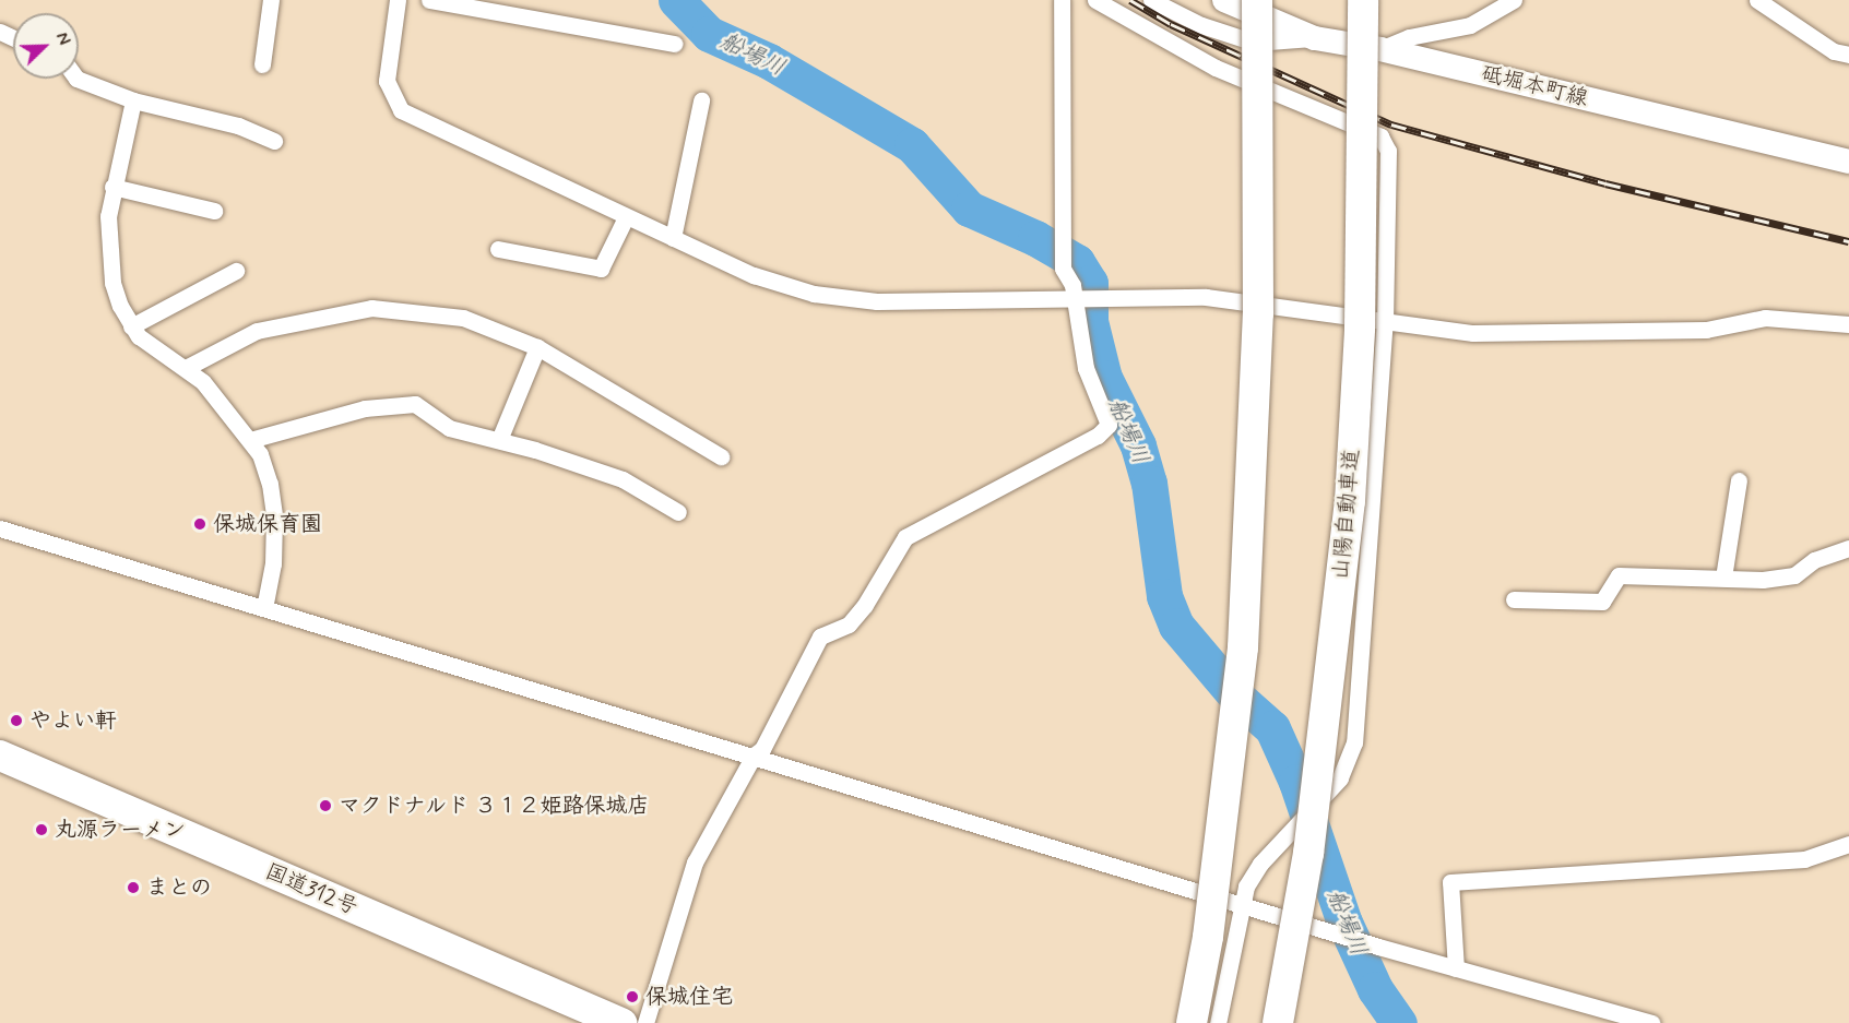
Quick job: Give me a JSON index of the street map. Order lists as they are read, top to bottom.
{
  "streets": {
    "highway": ["山陽自動車道", "国道312号"],
    "main road": ["砥堀本町線"]
  },
  "water": ["船場川"],
  "places": [
    "保城保育園",
    "やよい軒",
    "マクドナルド ３１２姫路保城店",
    "丸源ラーメン",
    "まとの",
    "保城住宅"
  ],
  "north": "top right"
}
